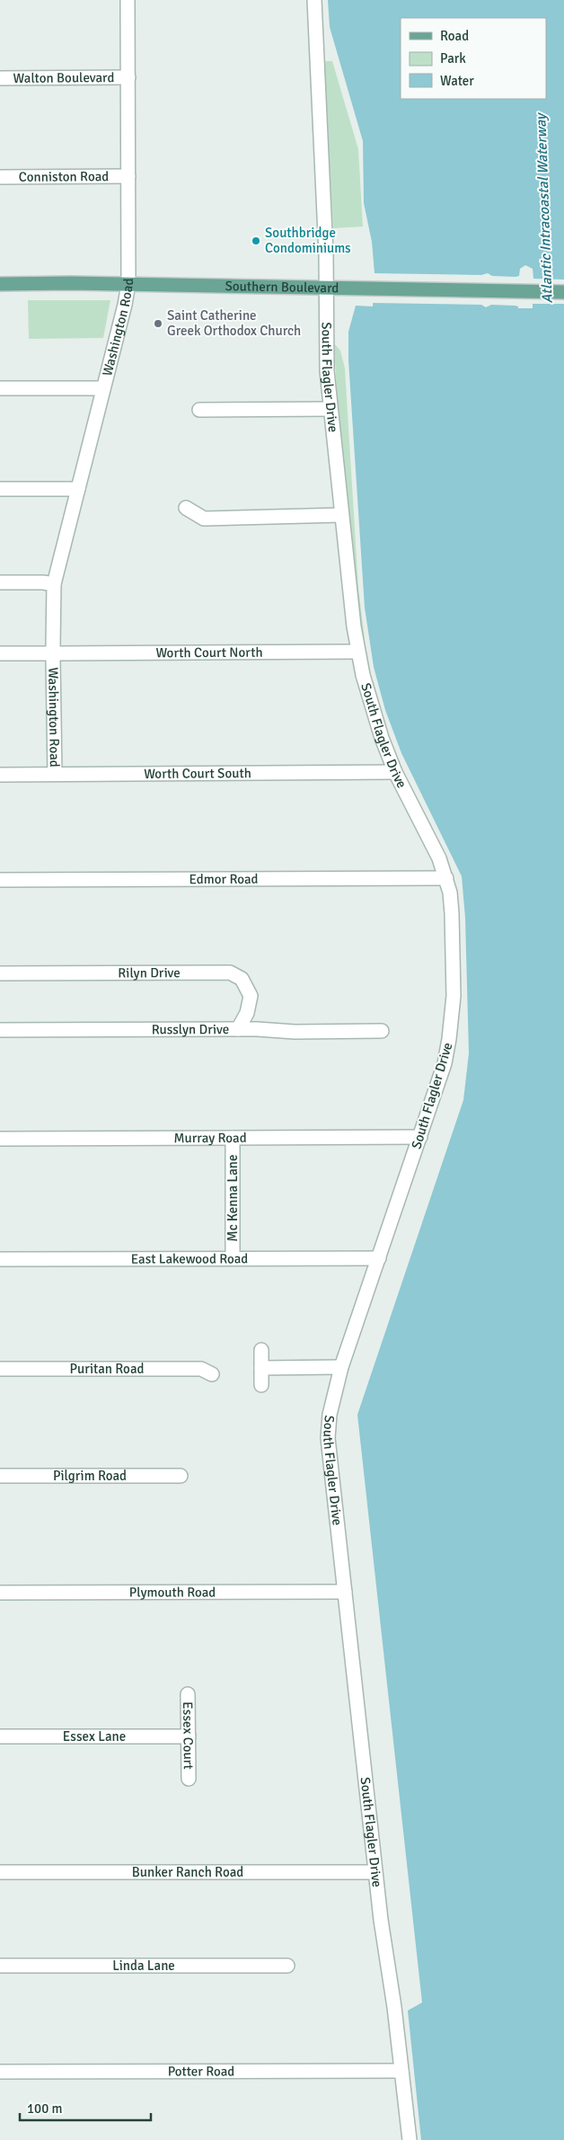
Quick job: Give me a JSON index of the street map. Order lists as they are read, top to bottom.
{
  "streets": {
    "main road": ["Southern Boulevard"],
    "street": [
      "Walton Boulevard",
      "Conniston Road",
      "Washington Road",
      "South Flagler Drive",
      "Worth Court North",
      "Worth Court South",
      "Edmor Road",
      "Rilyn Drive",
      "Russlyn Drive",
      "Murray Road",
      "Mc Kenna Lane",
      "East Lakewood Road",
      "Puritan Road",
      "Pilgrim Road",
      "Plymouth Road",
      "Essex Lane",
      "Essex Court",
      "Bunker Ranch Road",
      "Linda Lane",
      "Potter Road"
    ]
  },
  "crossings": [
    ["Walton Boulevard", "Washington Road"],
    ["Conniston Road", "Washington Road"],
    ["Southern Boulevard", "Washington Road"],
    ["Southern Boulevard", "South Flagler Drive"],
    ["Washington Road", "Worth Court North"],
    ["Washington Road", "Worth Court South"],
    ["South Flagler Drive", "Worth Court North"],
    ["South Flagler Drive", "Worth Court South"],
    ["South Flagler Drive", "Edmor Road"],
    ["South Flagler Drive", "Murray Road"],
    ["South Flagler Drive", "East Lakewood Road"],
    ["South Flagler Drive", "Plymouth Road"],
    ["South Flagler Drive", "Bunker Ranch Road"],
    ["South Flagler Drive", "Potter Road"],
    ["Rilyn Drive", "Russlyn Drive"],
    ["Murray Road", "Mc Kenna Lane"],
    ["Mc Kenna Lane", "East Lakewood Road"],
    ["Essex Lane", "Essex Court"]
  ],
  "water": ["Atlantic Intracoastal Waterway"],
  "places": ["Southbridge Condominiums", "Saint Catherine Greek Orthodox Church"],
  "legend": ["Road", "Park", "Water"],
  "scale_bar": "100 m"
}
